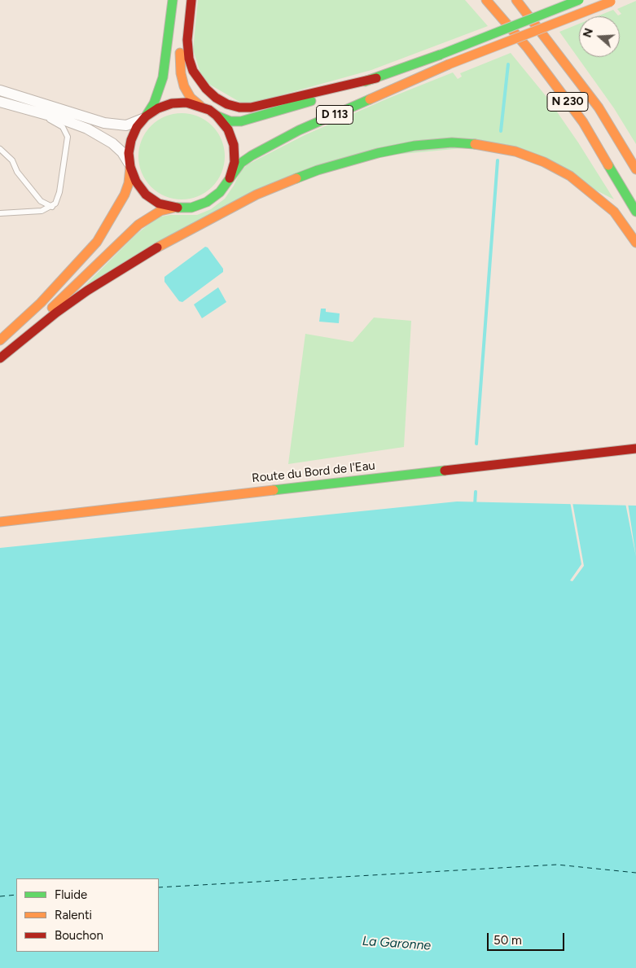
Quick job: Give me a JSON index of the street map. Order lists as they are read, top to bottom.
{
  "streets": {
    "main road": ["N 230", "D 113", "Route du Bord de l'Eau"]
  },
  "water": ["La Garonne"],
  "legend": ["Fluide", "Ralenti", "Bouchon"],
  "scale_bar": "50 m",
  "north": "left"
}
